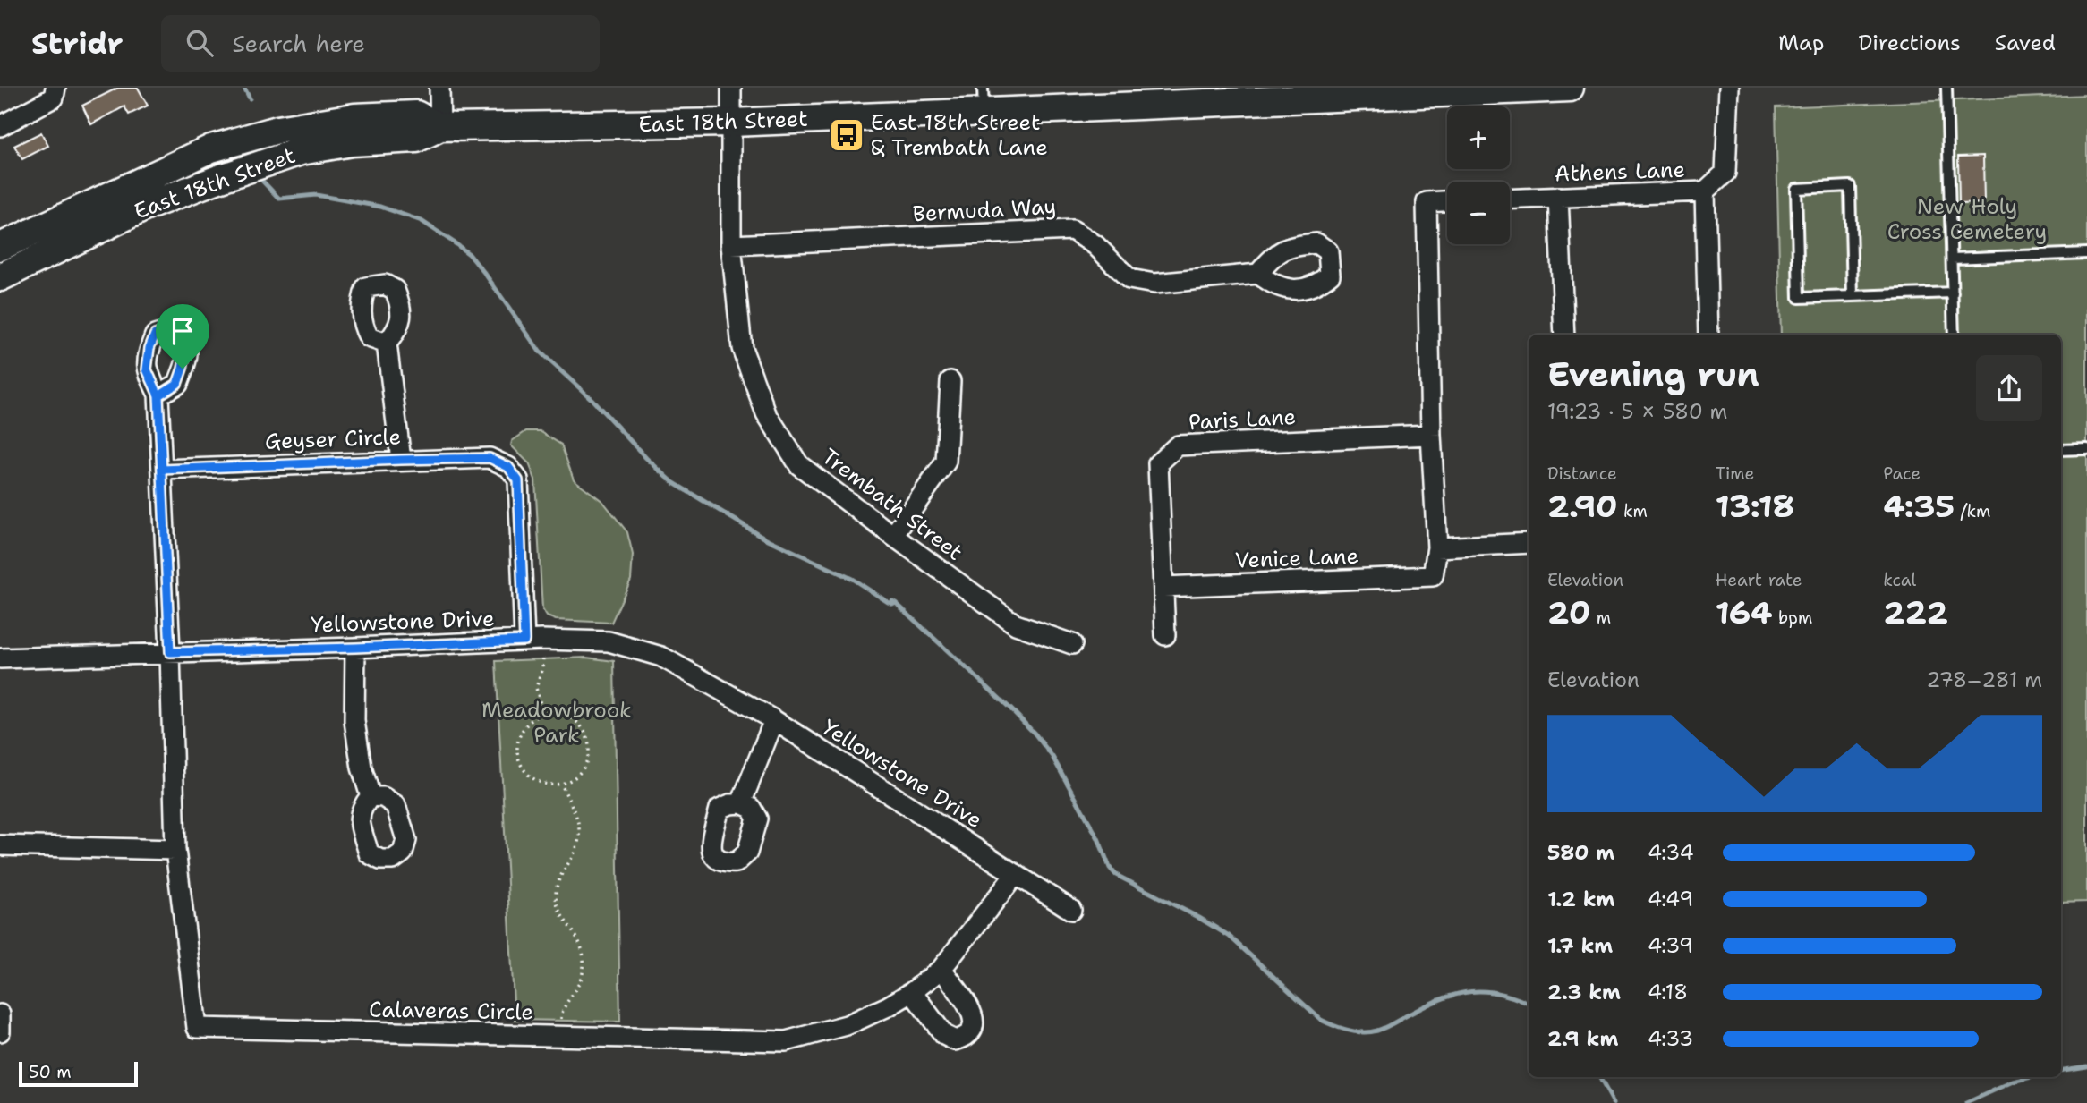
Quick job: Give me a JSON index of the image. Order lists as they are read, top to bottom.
{
  "streets": {
    "main road": ["East 18th Street"],
    "street": [
      "Athens Lane",
      "Bermuda Way",
      "Paris Lane",
      "Geyser Circle",
      "Trembath Street",
      "Venice Lane",
      "Yellowstone Drive",
      "Calaveras Circle"
    ]
  },
  "crossings": [
    ["East 18th Street", "Trembath Street"],
    ["Bermuda Way", "Trembath Street"],
    ["Paris Lane", "Venice Lane"],
    ["Geyser Circle", "Yellowstone Drive"],
    ["Yellowstone Drive", "Calaveras Circle"]
  ],
  "parks": ["New Holy Cross Cemetery", "Meadowbrook Park"],
  "places": {
    "bus stop": ["East 18th Street & Trembath Lane"]
  },
  "scale_bar": "50 m",
  "page": {
    "header": "Stridr",
    "search": "Search here",
    "nav": ["Map", "Directions", "Saved"],
    "map_buttons": ["+", "−"],
    "heading": ["Evening run", "19:23 · 5 × 580 m"],
    "stats": [
      ["Distance", "2.90 km"],
      ["Time", "13:18"],
      ["Pace", "4:35 /km"],
      ["Elevation", "20 m"],
      ["Heart rate", "164 bpm"],
      ["kcal", "222"]
    ],
    "chart": ["Elevation", "278–281 m"],
    "list": [
      {
        "name": "580 m",
        "note": "4:34"
      },
      {
        "name": "1.2 km",
        "note": "4:49"
      },
      {
        "name": "1.7 km",
        "note": "4:39"
      },
      {
        "name": "2.3 km",
        "note": "4:18"
      },
      {
        "name": "2.9 km",
        "note": "4:33"
      }
    ],
    "scale": "50 m"
  }
}
